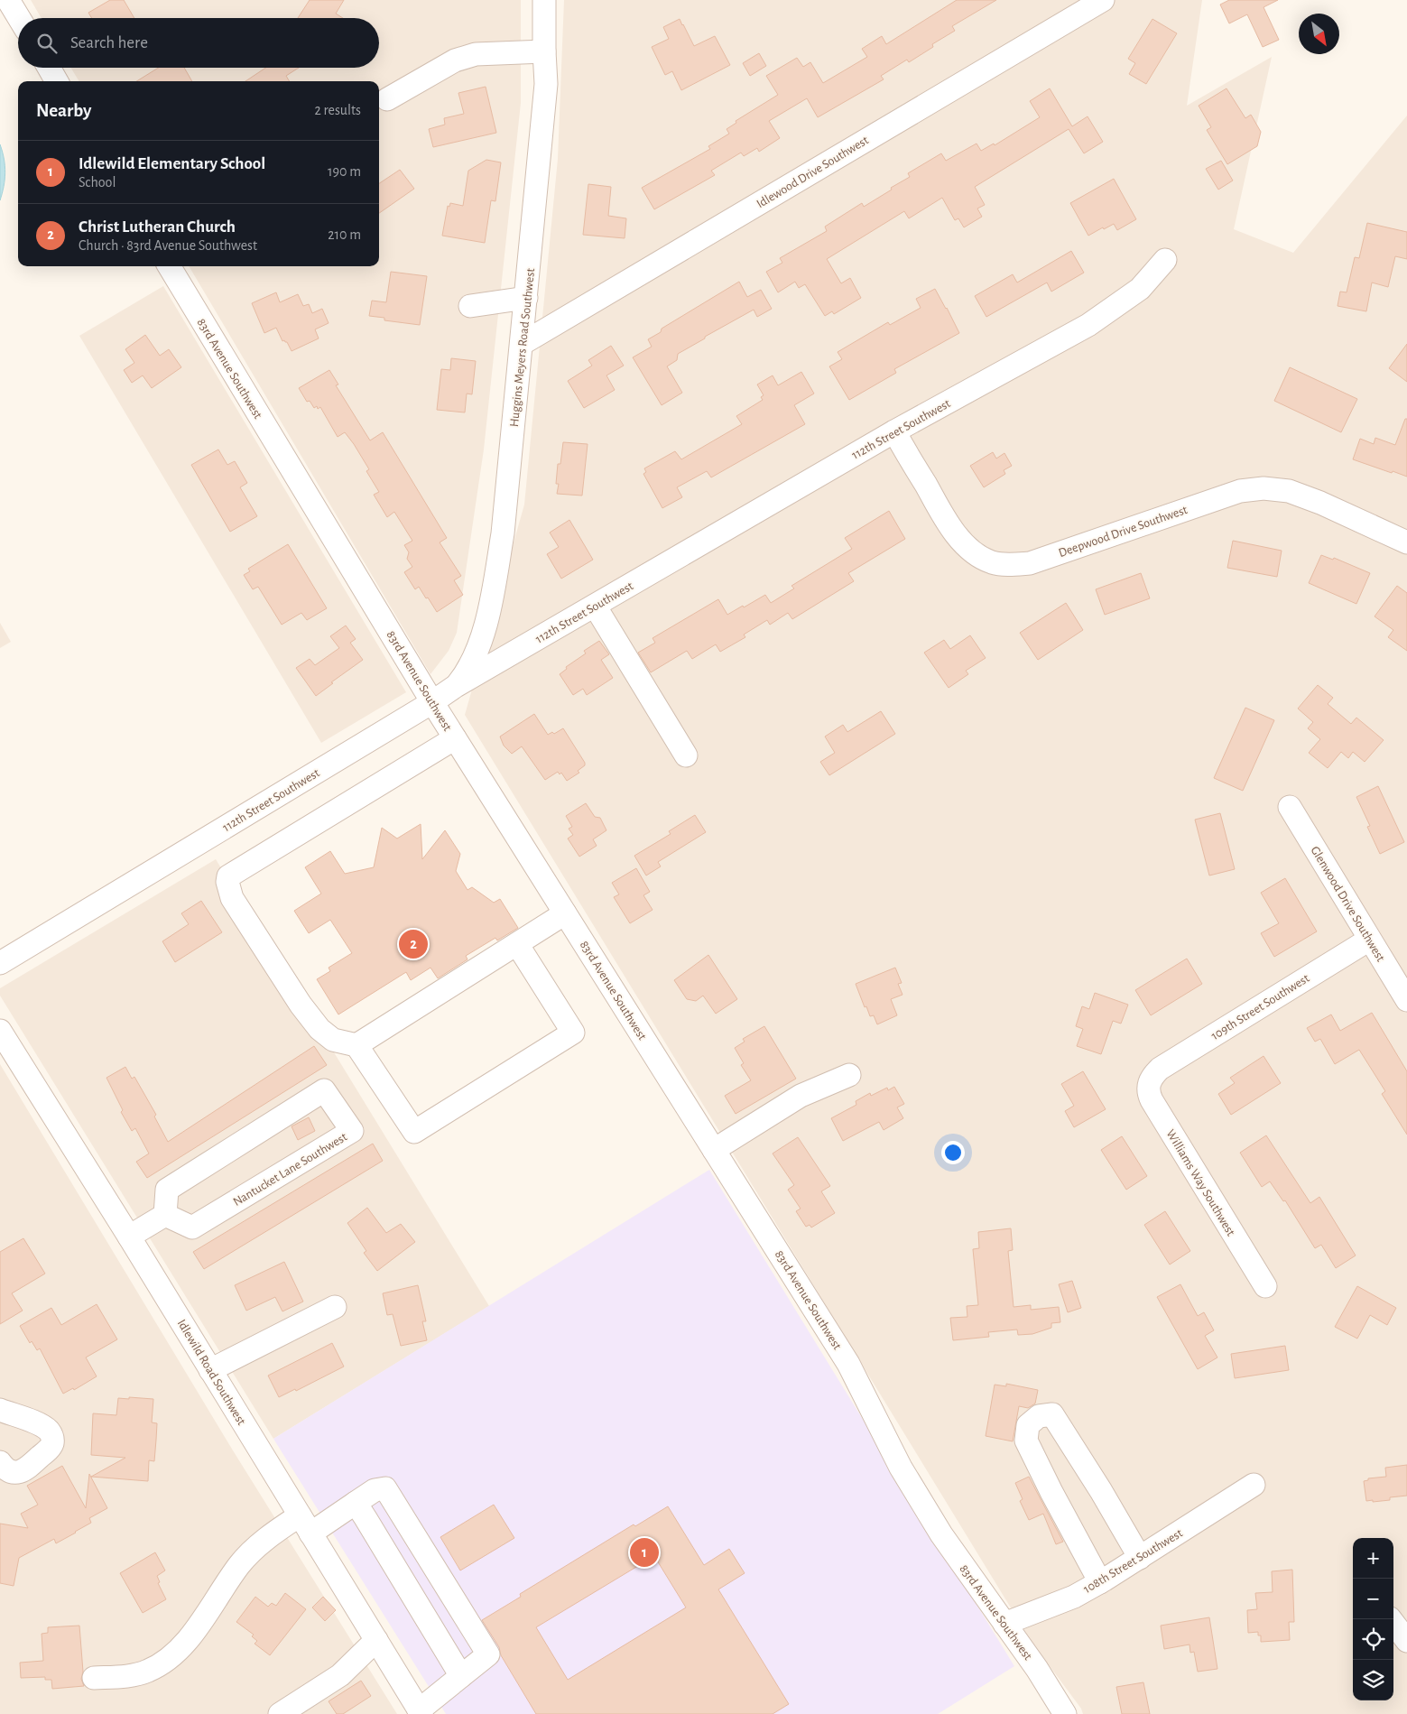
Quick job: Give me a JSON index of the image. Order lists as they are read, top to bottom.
{
  "streets": {
    "street": [
      "Idlewood Drive Southwest",
      "Huggins Meyers Road Southwest",
      "83rd Avenue Southwest",
      "112th Street Southwest",
      "Deepwood Drive Southwest",
      "Glenwood Drive Southwest",
      "109th Street Southwest",
      "Nantucket Lane Southwest",
      "Williams Way Southwest",
      "Idlewild Road Southwest",
      "108th Street Southwest"
    ]
  },
  "crossings": [
    ["Idlewood Drive Southwest", "Huggins Meyers Road Southwest"],
    ["Huggins Meyers Road Southwest", "112th Street Southwest"],
    ["83rd Avenue Southwest", "112th Street Southwest"],
    ["83rd Avenue Southwest", "108th Street Southwest"],
    ["112th Street Southwest", "Deepwood Drive Southwest"],
    ["Glenwood Drive Southwest", "109th Street Southwest"],
    ["109th Street Southwest", "Williams Way Southwest"]
  ],
  "north": "bottom right",
  "page": {
    "search": "Search here",
    "heading": ["Nearby", "2 results"],
    "list": [
      {
        "mark": "1",
        "name": "Idlewild Elementary School",
        "note": "School",
        "value": "190 m"
      },
      {
        "mark": "2",
        "name": "Christ Lutheran Church",
        "note": "Church · 83rd Avenue Southwest",
        "value": "210 m"
      }
    ],
    "pins": ["2", "1"],
    "map_buttons": ["+", "−"]
  }
}
